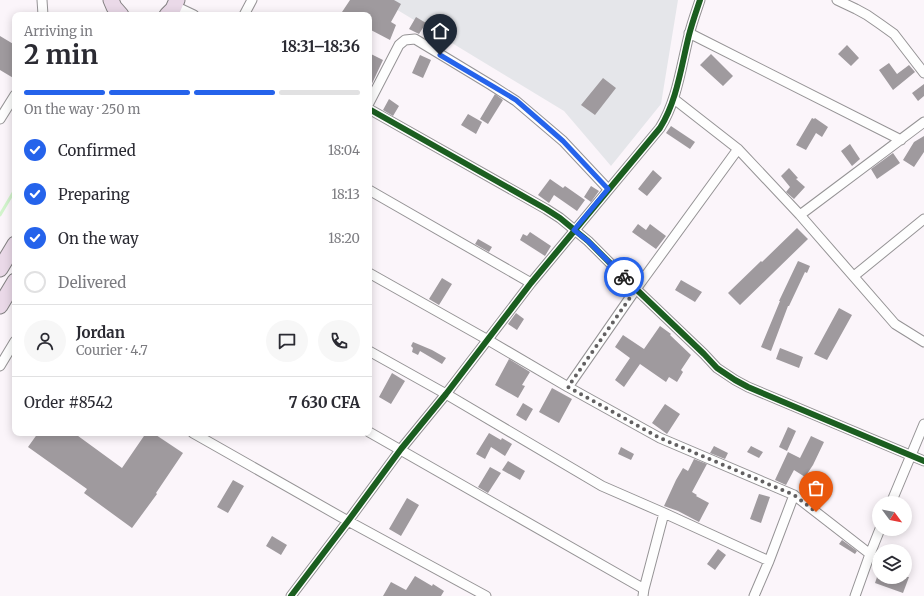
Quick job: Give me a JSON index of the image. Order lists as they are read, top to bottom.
{
  "north": "bottom right",
  "page": {
    "heading": ["2 min", "Arriving in", "18:31–18:36"],
    "panel": [
      "Jordan",
      "Courier · 4.7",
      "Order #8542",
      "7 630 CFA"
    ],
    "bar": "On the way · 250 m",
    "list": [
      ["Confirmed", "18:04"],
      ["Preparing", "18:13"],
      ["On the way", "18:20"],
      "Delivered"
    ]
  }
}
